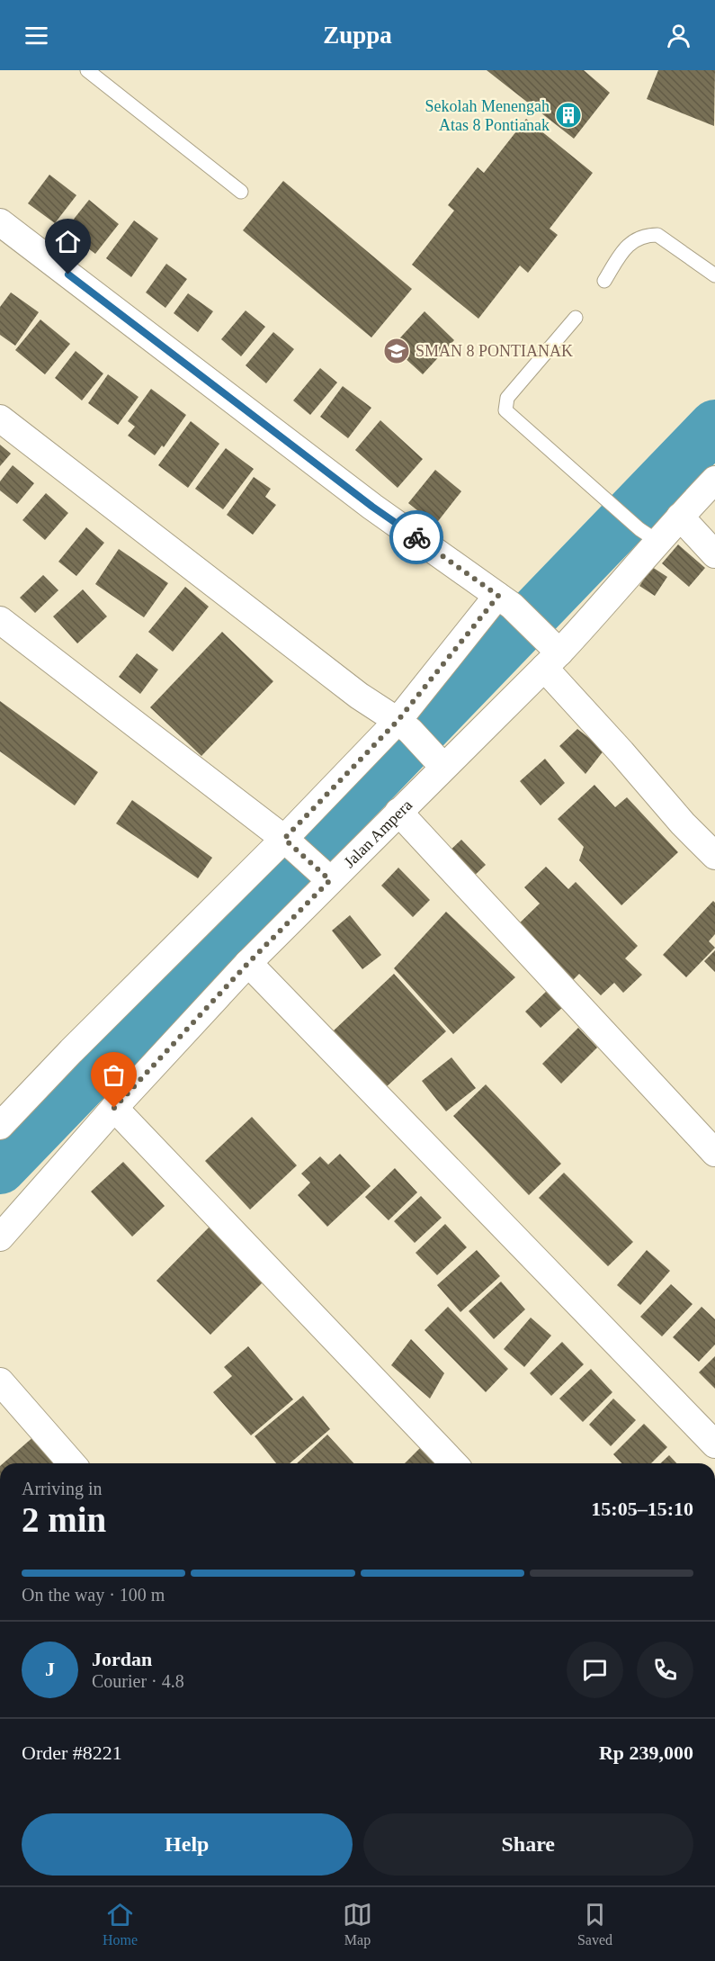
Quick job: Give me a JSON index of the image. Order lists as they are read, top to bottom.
{
  "streets": {
    "street": ["Jalan Ampera"]
  },
  "places": {
    "building": ["Sekolah Menengah Atas 8 Pontianak"],
    "school or university": ["SMAN 8 PONTIANAK"]
  },
  "page": {
    "header": "Zuppa",
    "heading": ["2 min", "Arriving in", "15:05–15:10"],
    "panel": [
      "Jordan",
      "Courier · 4.8",
      "Order #8221",
      "Rp 239,000"
    ],
    "bar": "On the way · 100 m",
    "round": "J",
    "buttons": ["Help", "Share"],
    "tabs": ["Home", "Map", "Saved"]
  }
}
